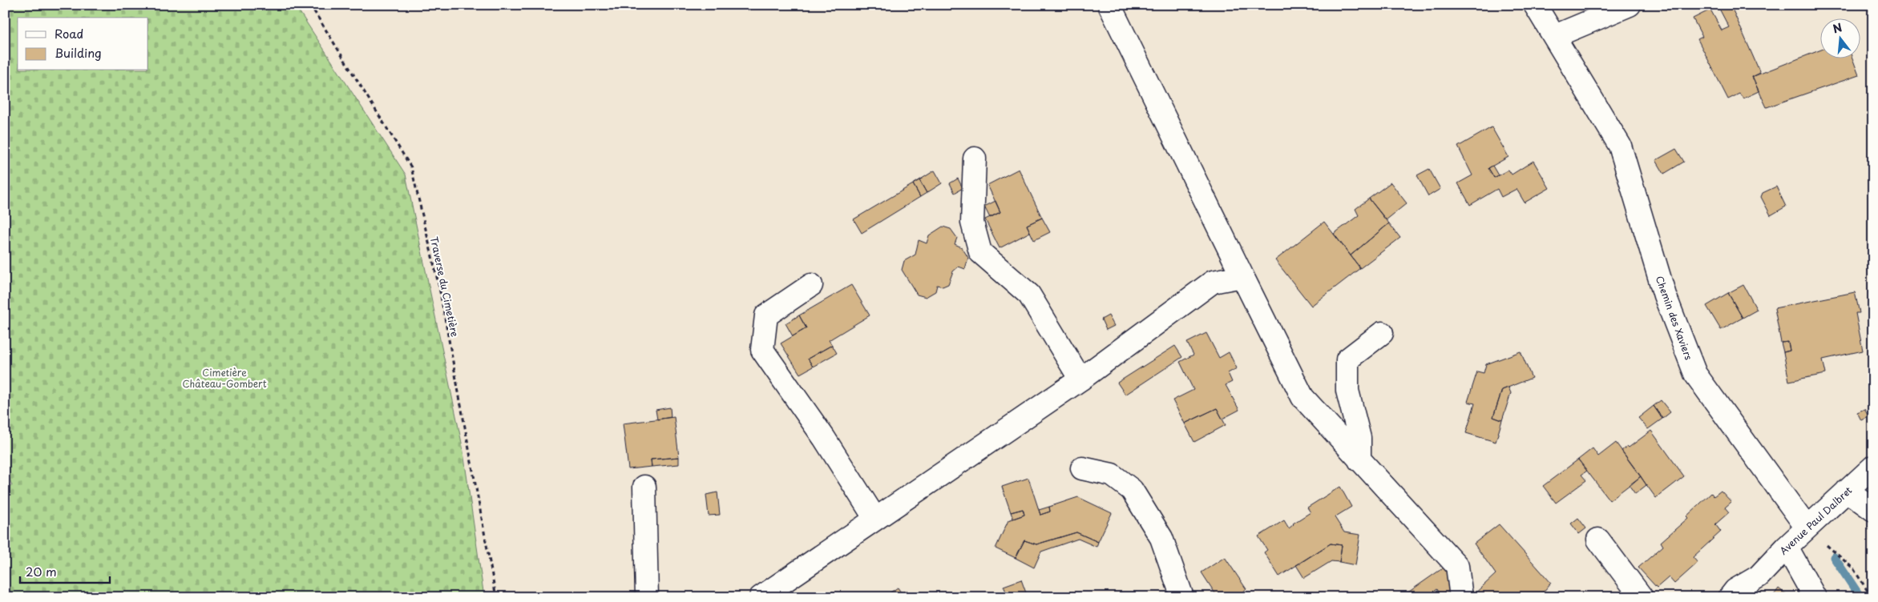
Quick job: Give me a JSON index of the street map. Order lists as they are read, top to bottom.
{
  "streets": {
    "street": ["Chemin des Xaviers", "Avenue Paul Dalbret"],
    "path": ["Traverse du Cimetière"]
  },
  "crossings": [
    ["Chemin des Xaviers", "Avenue Paul Dalbret"]
  ],
  "parks": ["Cimetière Château-Gombert"],
  "legend": ["Road", "Building"],
  "scale_bar": "20 m",
  "north": "top"
}
